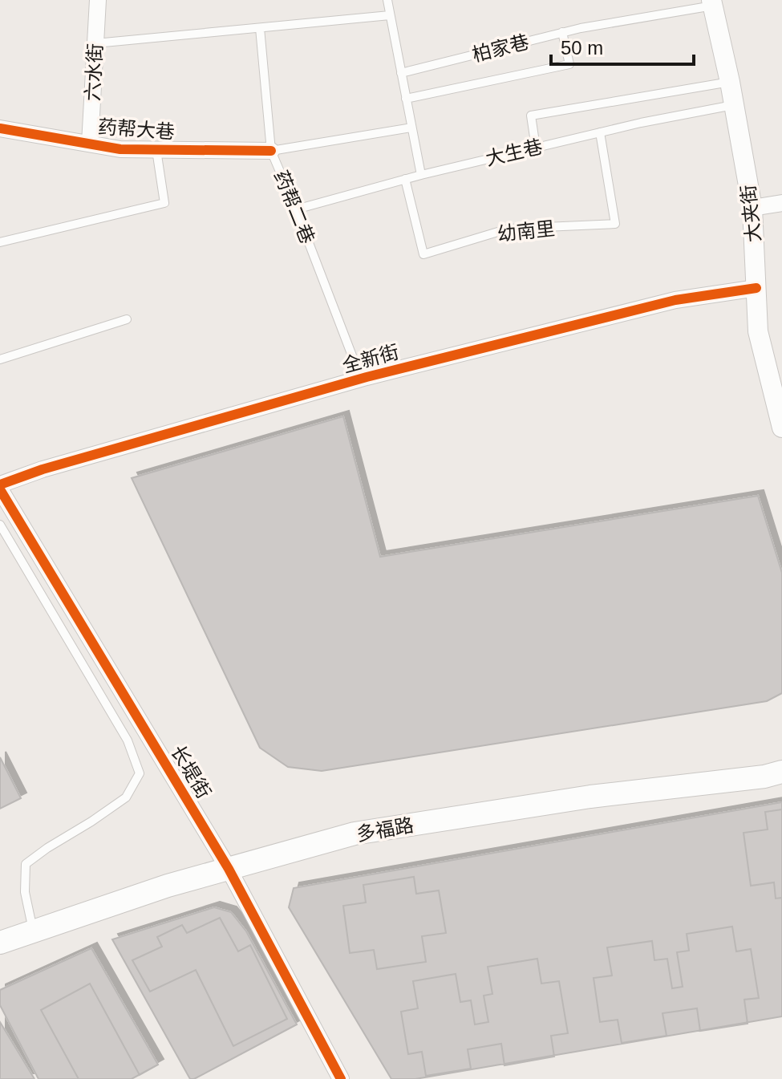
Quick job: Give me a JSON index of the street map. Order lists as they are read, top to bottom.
{
  "streets": {
    "main road": ["多福路"],
    "street": [
      "六水街",
      "药帮大巷",
      "大夹街",
      "全新街",
      "长堤街"
    ],
    "lane": [
      "柏家巷",
      "大生巷",
      "药帮二巷",
      "幼南里"
    ]
  },
  "crossings": [
    ["柏家巷", "大夹街"],
    ["六水街", "药帮大巷"],
    ["药帮大巷", "药帮二巷"],
    ["大生巷", "药帮二巷"],
    ["大生巷", "大夹街"],
    ["大生巷", "幼南里"],
    ["药帮二巷", "全新街"],
    ["大夹街", "全新街"],
    ["全新街", "长堤街"],
    ["长堤街", "多福路"]
  ],
  "scale_bar": "50 m"
}
